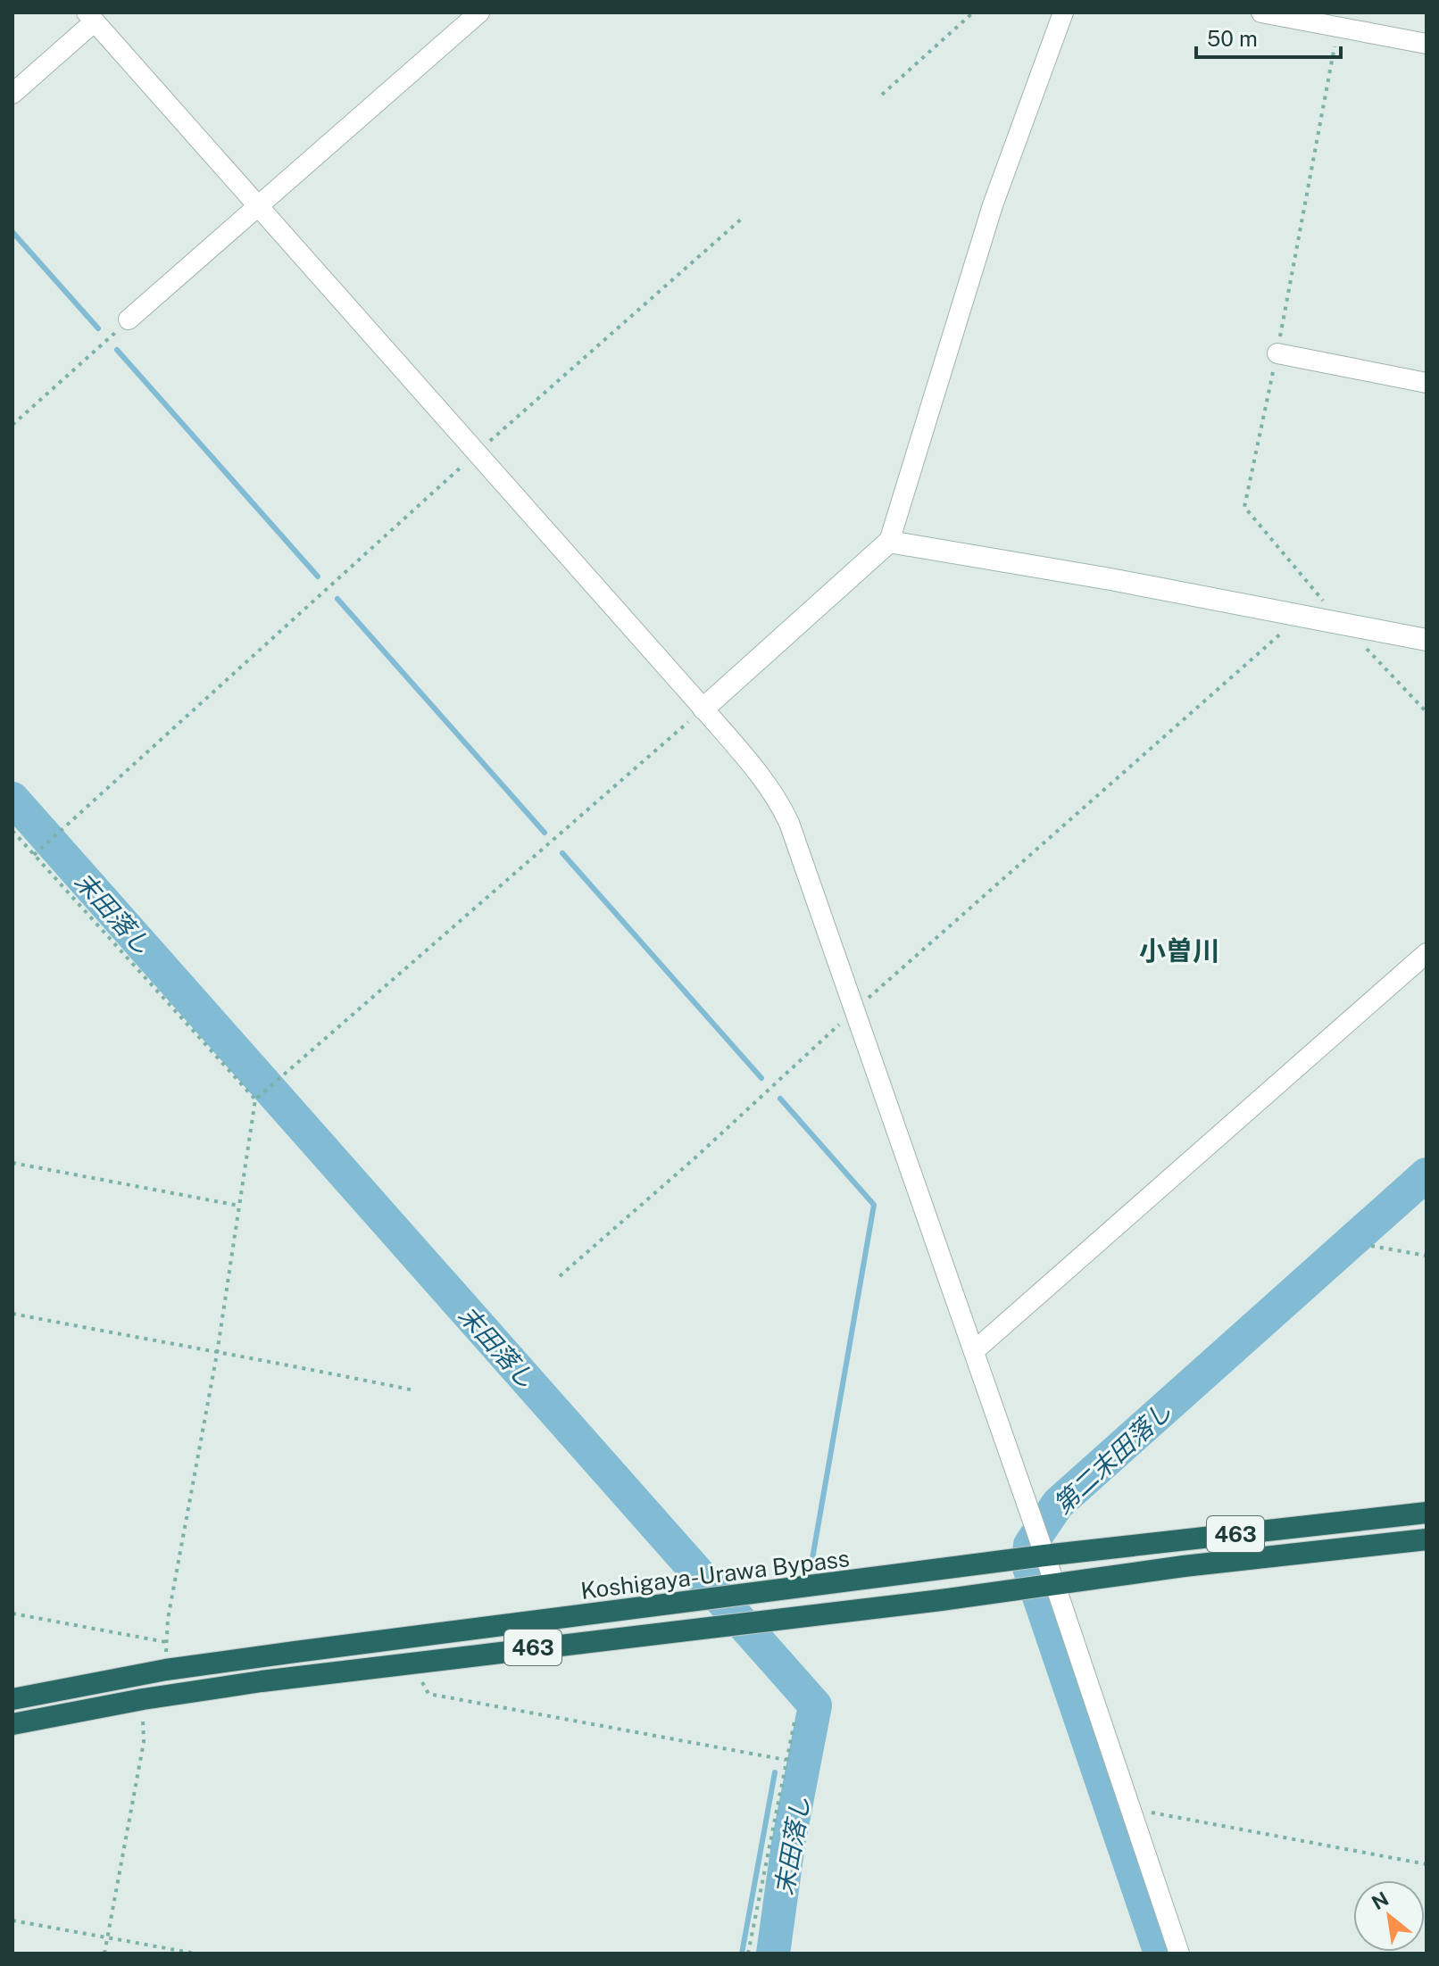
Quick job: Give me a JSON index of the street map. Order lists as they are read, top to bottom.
{
  "streets": {
    "highway": ["463", "Koshigaya-Urawa Bypass"]
  },
  "districts": ["小曽川"],
  "water": ["末田落し", "第二末田落し"],
  "scale_bar": "50 m",
  "north": "top left"
}
